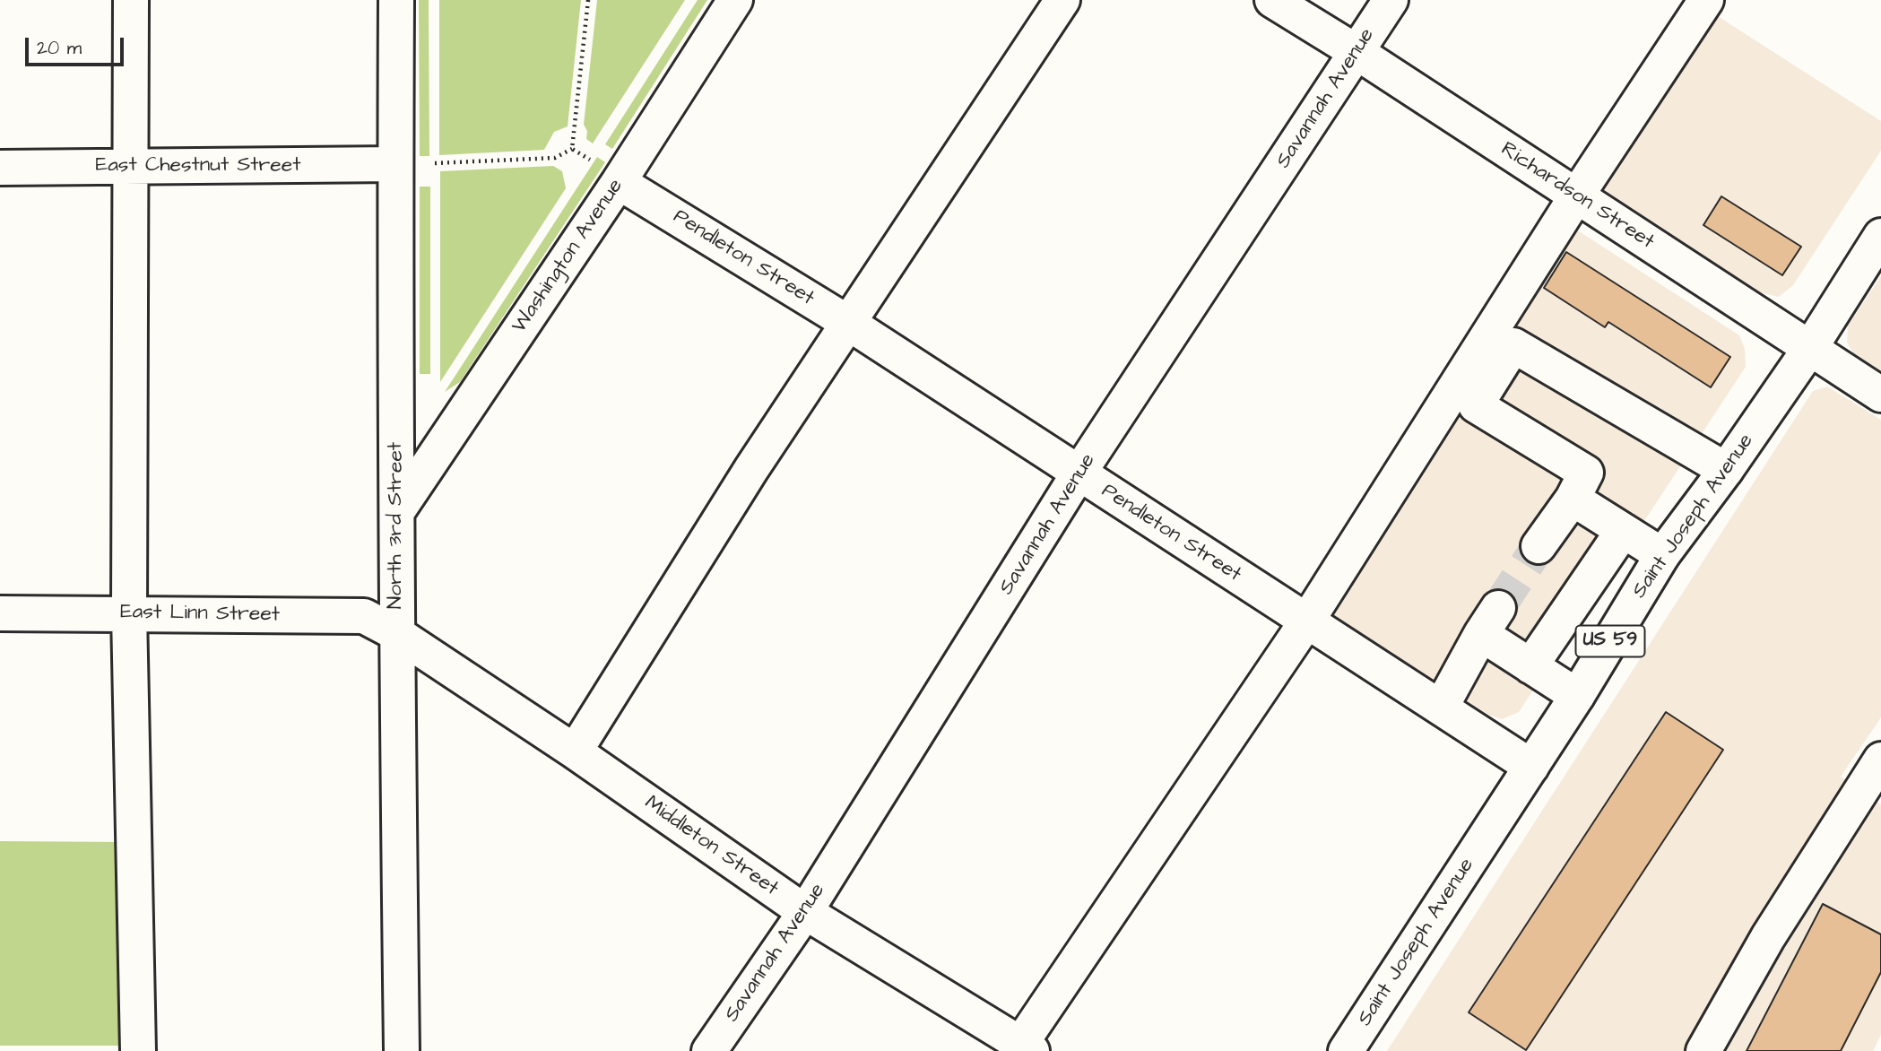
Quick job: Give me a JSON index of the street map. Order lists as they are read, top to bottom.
{
  "streets": {
    "street": [
      "Savannah Avenue",
      "East Chestnut Street",
      "Richardson Street",
      "Washington Avenue",
      "Pendleton Street",
      "Saint Joseph Avenue",
      "North 3rd Street",
      "East Linn Street",
      "US 59",
      "Middleton Street"
    ]
  },
  "crossings": [
    ["Savannah Avenue", "Richardson Street"],
    ["Savannah Avenue", "Pendleton Street"],
    ["Savannah Avenue", "Middleton Street"],
    ["East Chestnut Street", "North 3rd Street"],
    ["Richardson Street", "Saint Joseph Avenue"],
    ["Washington Avenue", "Pendleton Street"],
    ["Washington Avenue", "North 3rd Street"],
    ["Pendleton Street", "Saint Joseph Avenue"],
    ["North 3rd Street", "East Linn Street"],
    ["North 3rd Street", "Middleton Street"],
    ["East Linn Street", "Middleton Street"]
  ],
  "scale_bar": "20 m"
}
